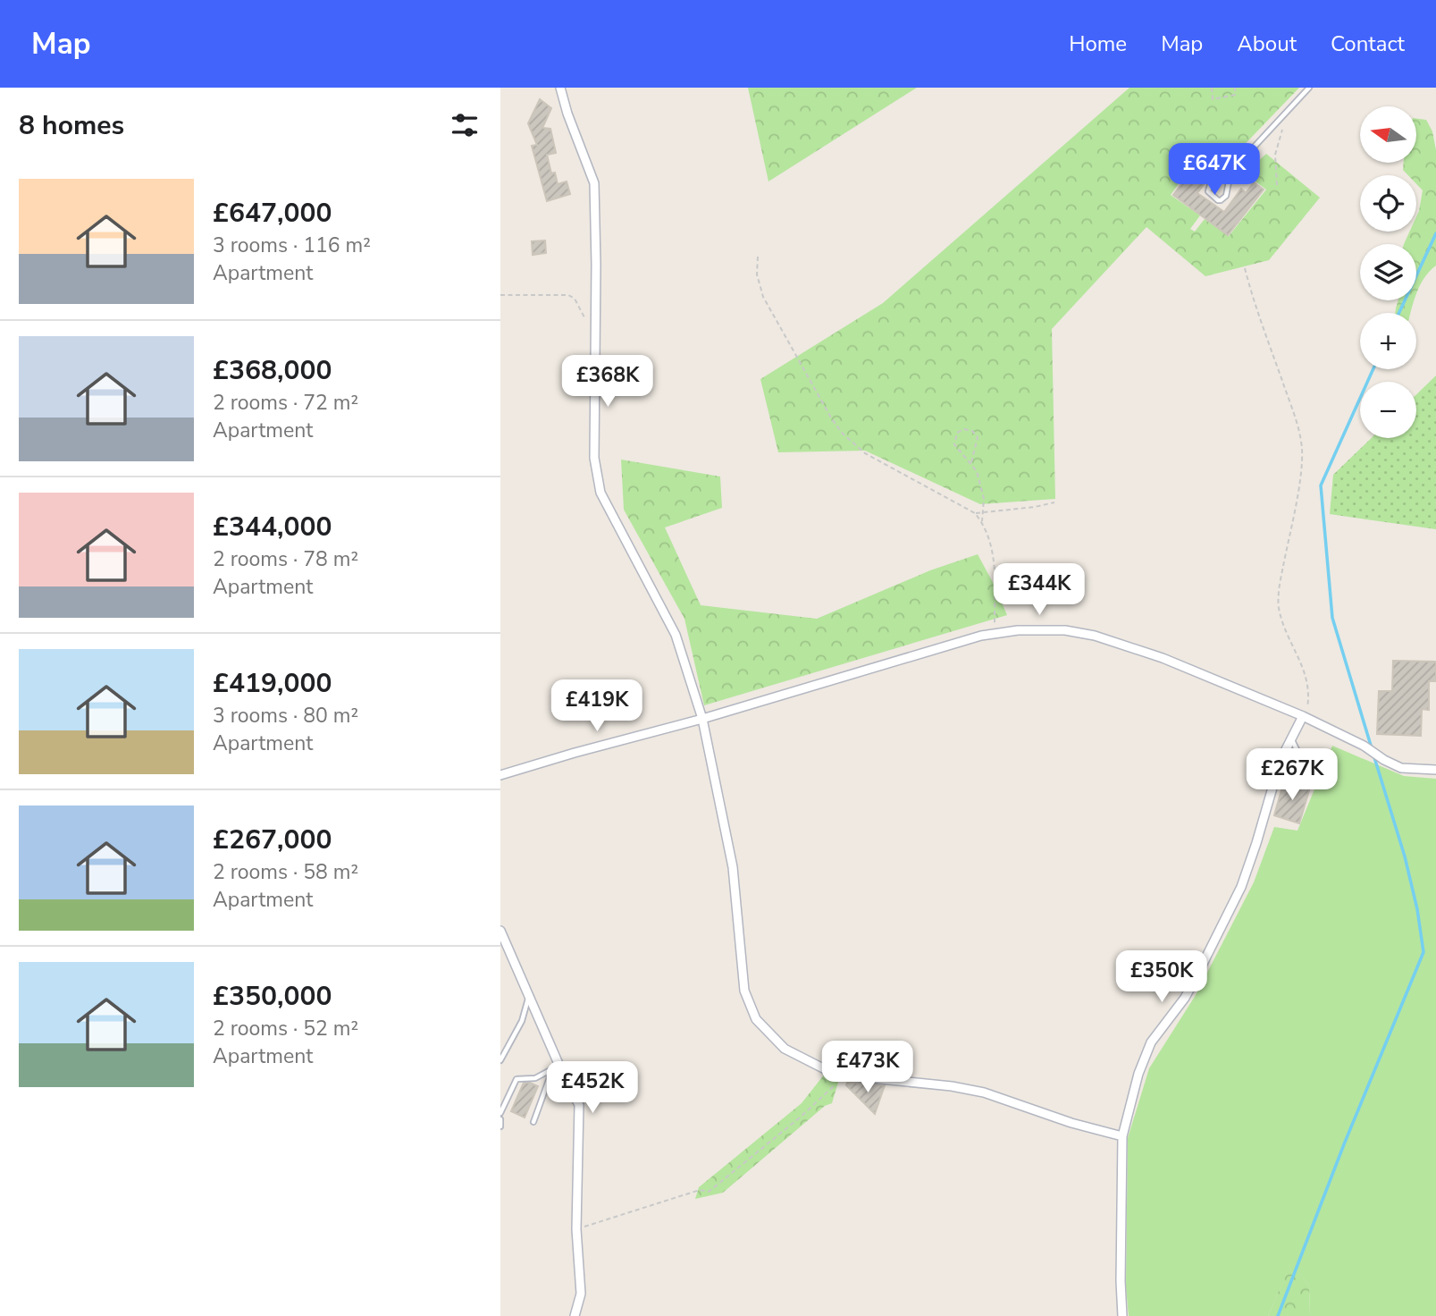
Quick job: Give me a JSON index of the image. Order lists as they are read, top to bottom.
{
  "north": "left",
  "page": {
    "header": "Map",
    "nav": [
      "Home",
      "Map",
      "About",
      "Contact"
    ],
    "heading": "8 homes",
    "map_buttons": ["+", "−"],
    "price": [
      "£647K",
      "£368K",
      "£344K",
      "£419K",
      "£267K",
      "£350K",
      "£473K",
      "£452K"
    ],
    "list": [
      {
        "name": "£647,000",
        "note": "3 rooms · 116 m² · Apartment"
      },
      {
        "name": "£368,000",
        "note": "2 rooms · 72 m² · Apartment"
      },
      {
        "name": "£344,000",
        "note": "2 rooms · 78 m² · Apartment"
      },
      {
        "name": "£419,000",
        "note": "3 rooms · 80 m² · Apartment"
      },
      {
        "name": "£267,000",
        "note": "2 rooms · 58 m² · Apartment"
      },
      {
        "name": "£350,000",
        "note": "2 rooms · 52 m² · Apartment"
      }
    ]
  }
}
